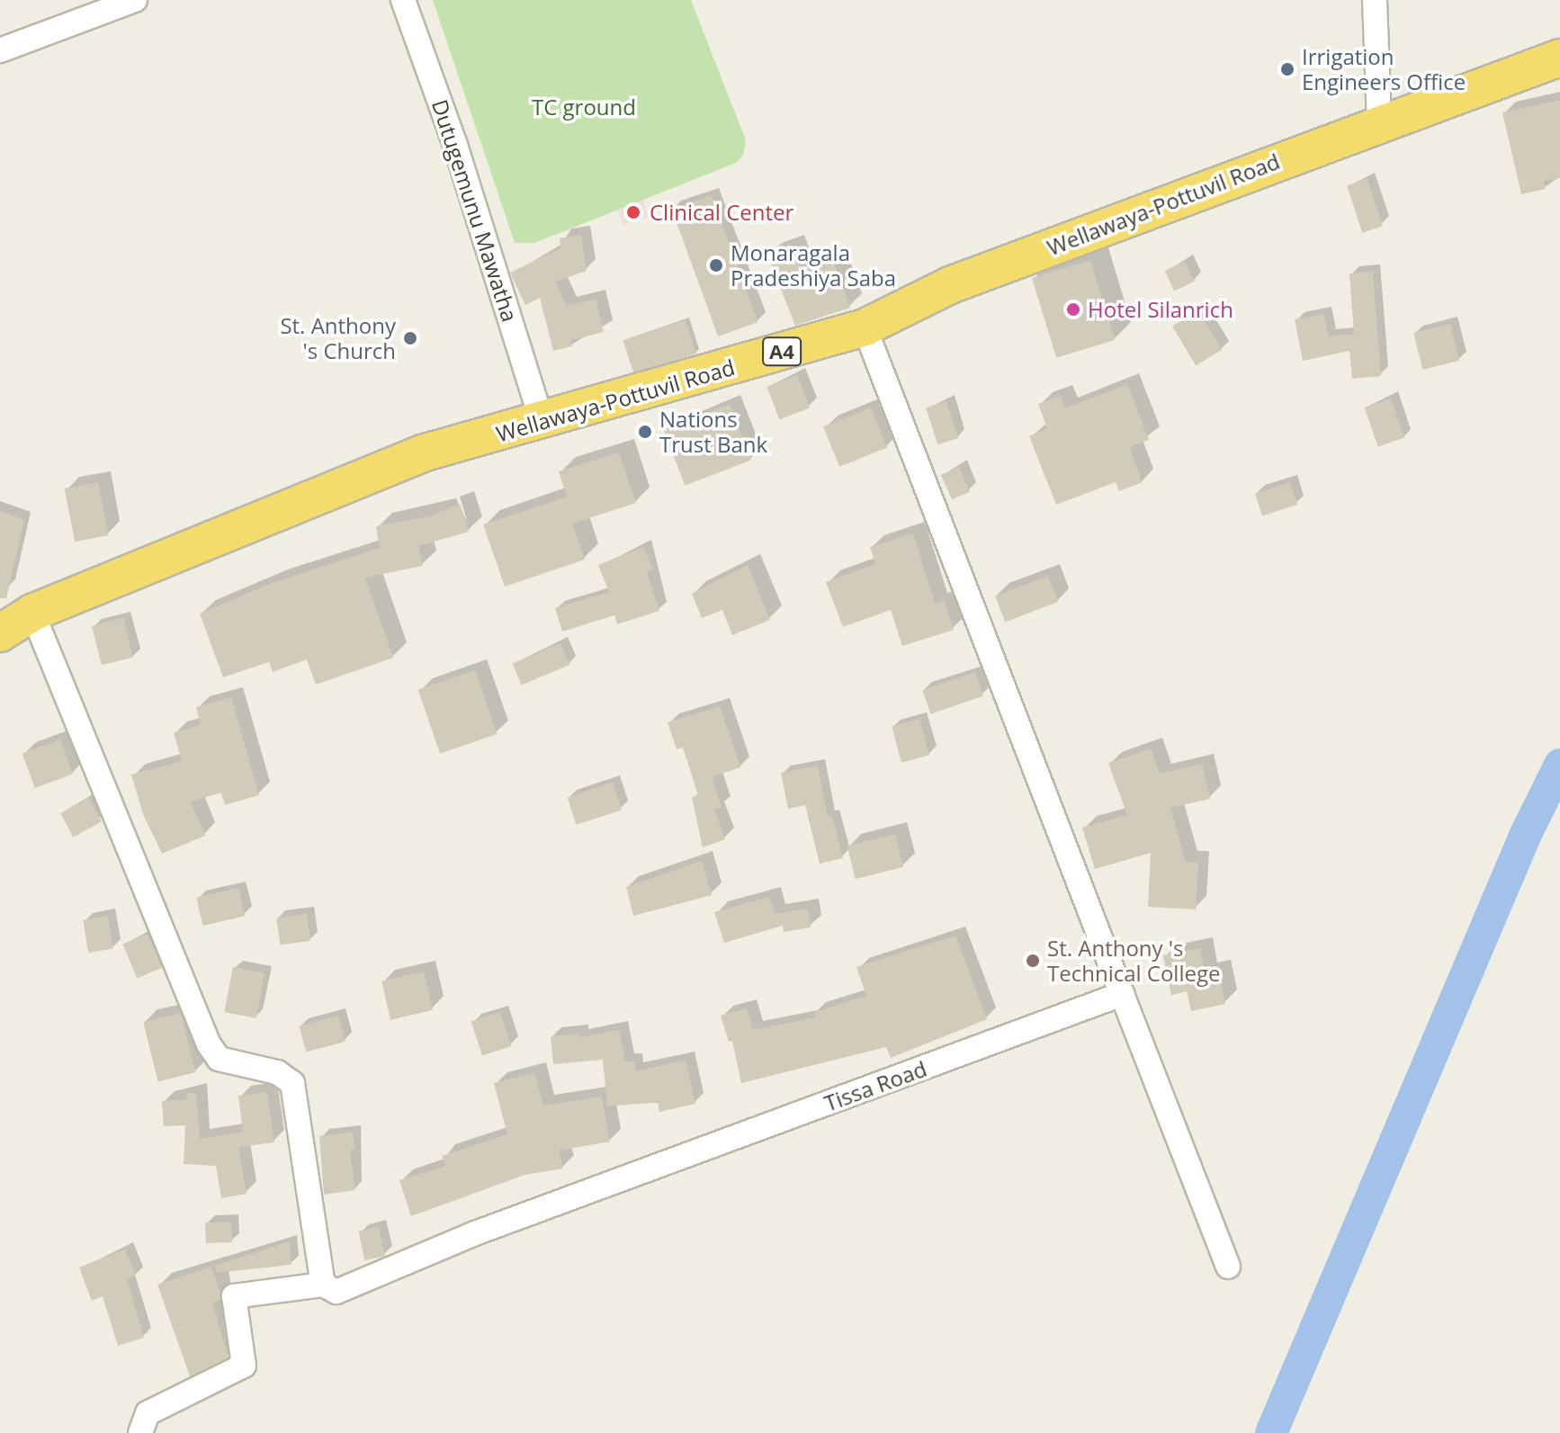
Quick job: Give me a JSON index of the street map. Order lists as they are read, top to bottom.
{
  "streets": {
    "highway": ["Wellawaya-Pottuvil Road", "A4"],
    "street": ["Dutugemunu Mawatha", "Tissa Road"]
  },
  "crossings": [
    ["Wellawaya-Pottuvil Road", "Dutugemunu Mawatha"]
  ],
  "parks": ["TC ground"],
  "places": [
    "Irrigation Engineers Office",
    "Clinical Center",
    "Monaragala Pradeshiya Saba",
    "Hotel Silanrich",
    "St. Anthony 's Church",
    "Nations Trust Bank",
    "St. Anthony 's Technical College"
  ]
}
